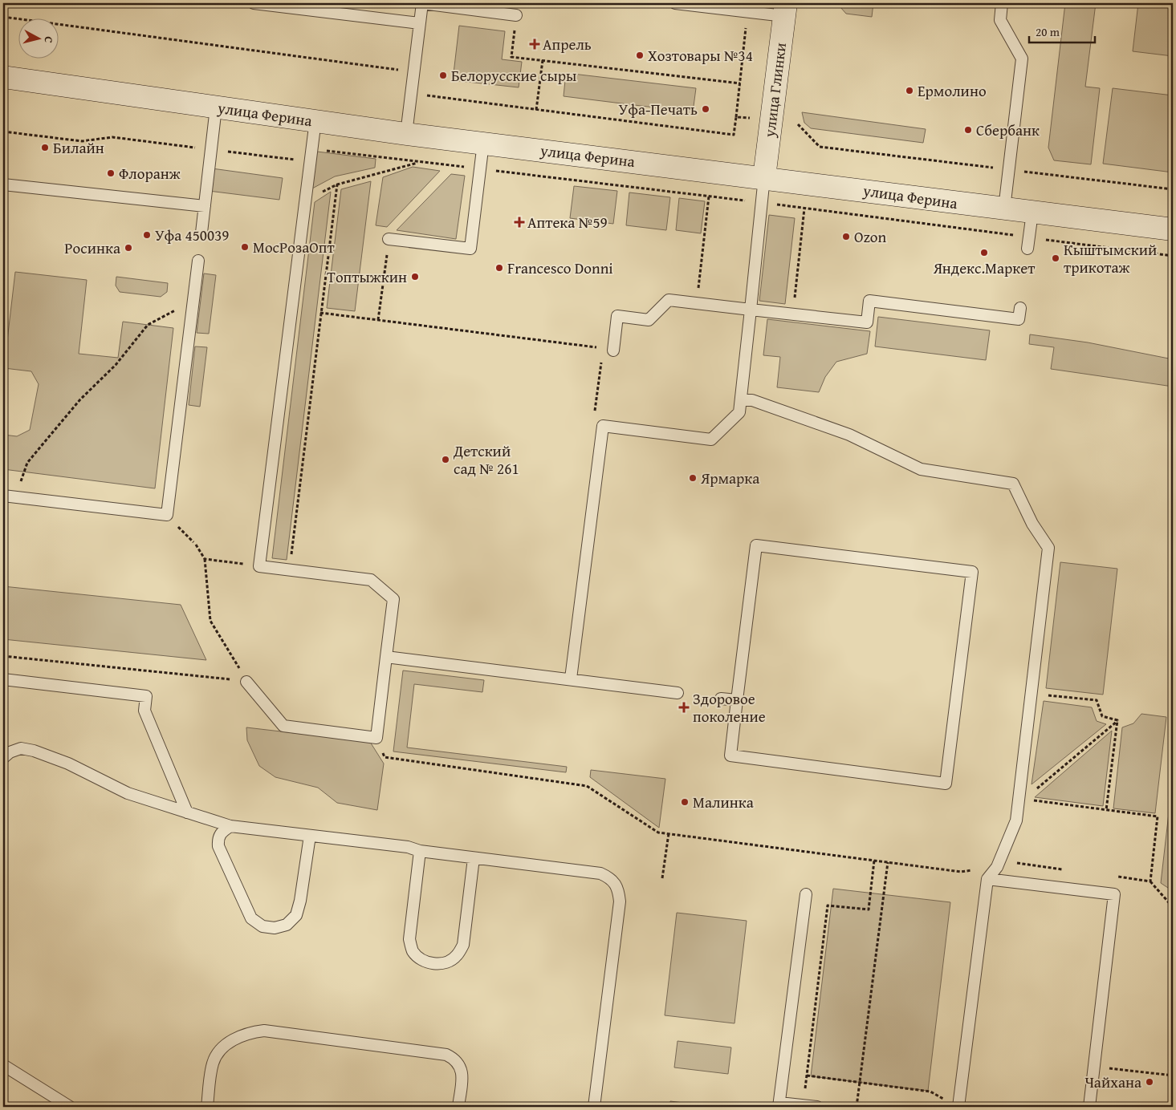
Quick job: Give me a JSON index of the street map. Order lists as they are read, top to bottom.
{
  "streets": {
    "main road": ["улица Глинки", "улица Ферина"]
  },
  "crossings": [
    ["улица Глинки", "улица Ферина"]
  ],
  "places": {
    "health": ["Апрель", "Аптека №59", "Здоровое поколение"],
    "other": [
      "Хозтовары №34",
      "Белорусские сыры",
      "Ермолино",
      "Уфа-Печать",
      "Сбербанк",
      "Билайн",
      "Флоранж",
      "Уфа 450039",
      "Ozon",
      "МосРозаОпт",
      "Росинка",
      "Яндекс.Маркет",
      "Кыштымский трикотаж",
      "Francesco Donni",
      "Топтыжкин",
      "Детский сад № 261",
      "Ярмарка",
      "Малинка",
      "Чайхана"
    ]
  },
  "scale_bar": "20 m",
  "north": "right"
}
